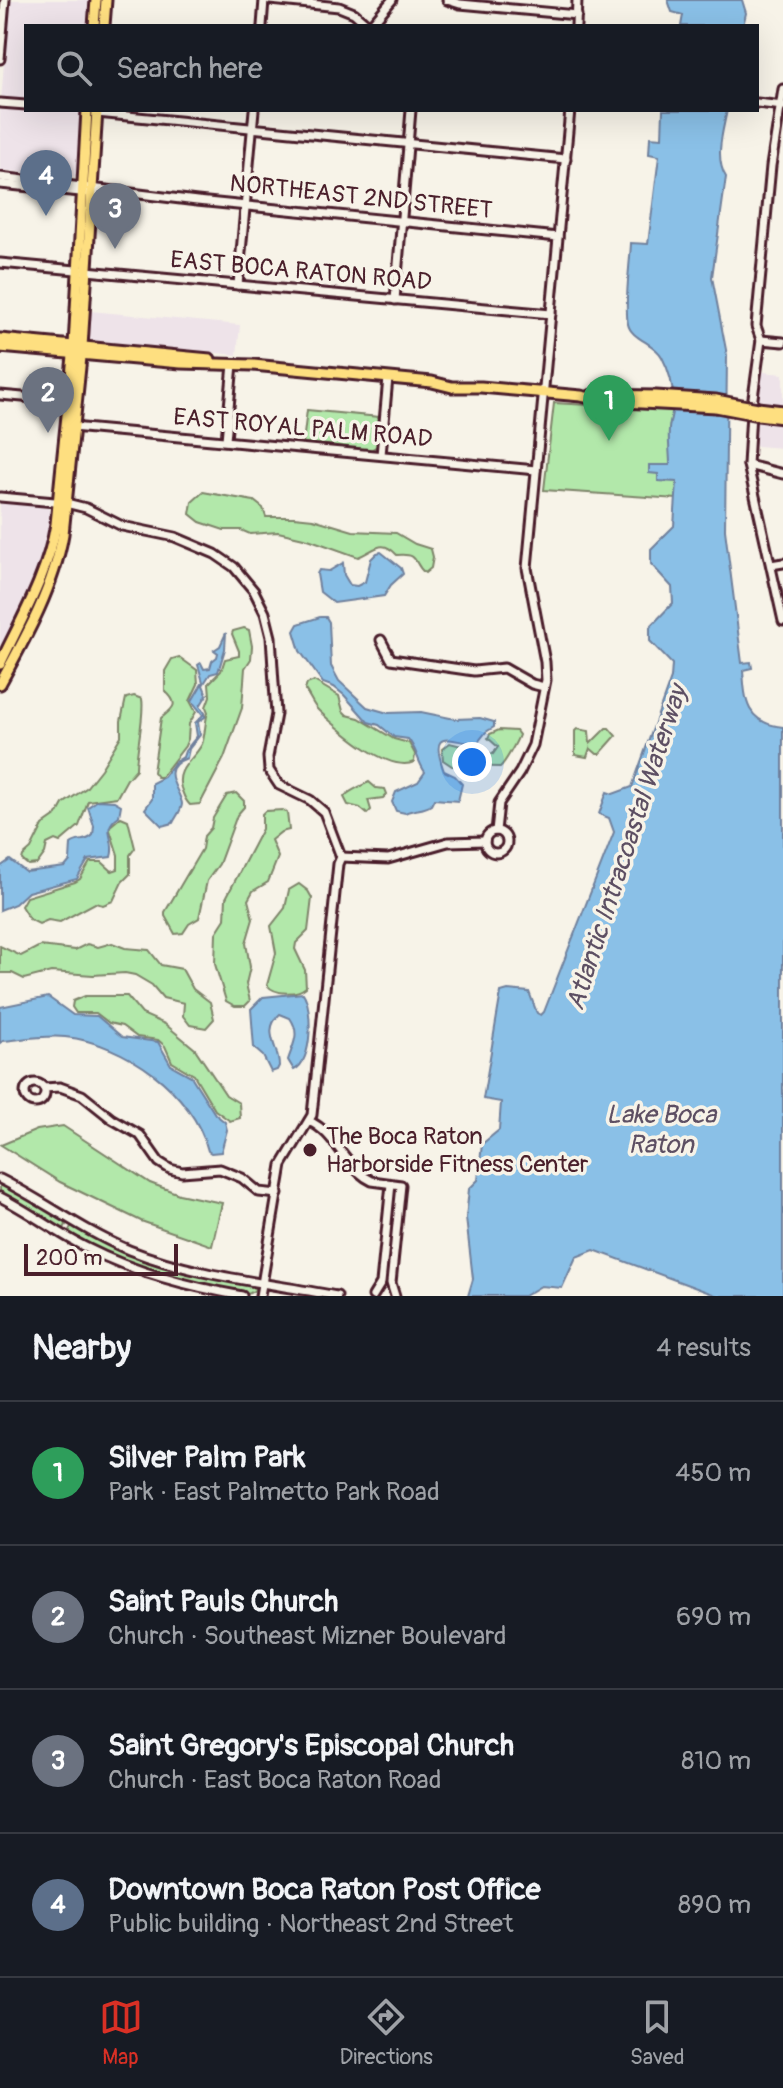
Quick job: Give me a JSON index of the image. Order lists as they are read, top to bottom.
{
  "streets": {
    "street": ["NORTHEAST 2ND STREET", "EAST BOCA RATON ROAD", "EAST ROYAL PALM ROAD"]
  },
  "water": ["Atlantic Intracoastal Waterway", "Lake Boca Raton"],
  "places": ["The Boca Raton Harborside Fitness Center"],
  "scale_bar": "200 m",
  "page": {
    "search": "Search here",
    "pins": [
      "4",
      "3",
      "2",
      "1"
    ],
    "scale": "200 m",
    "heading": ["Nearby", "4 results"],
    "list": [
      {
        "mark": "1",
        "name": "Silver Palm Park",
        "note": "Park · East Palmetto Park Road",
        "value": "450 m"
      },
      {
        "mark": "2",
        "name": "Saint Pauls Church",
        "note": "Church · Southeast Mizner Boulevard",
        "value": "690 m"
      },
      {
        "mark": "3",
        "name": "Saint Gregory's Episcopal Church",
        "note": "Church · East Boca Raton Road",
        "value": "810 m"
      },
      {
        "mark": "4",
        "name": "Downtown Boca Raton Post Office",
        "note": "Public building · Northeast 2nd Street",
        "value": "890 m"
      }
    ],
    "nav": ["Map", "Directions", "Saved"]
  }
}
